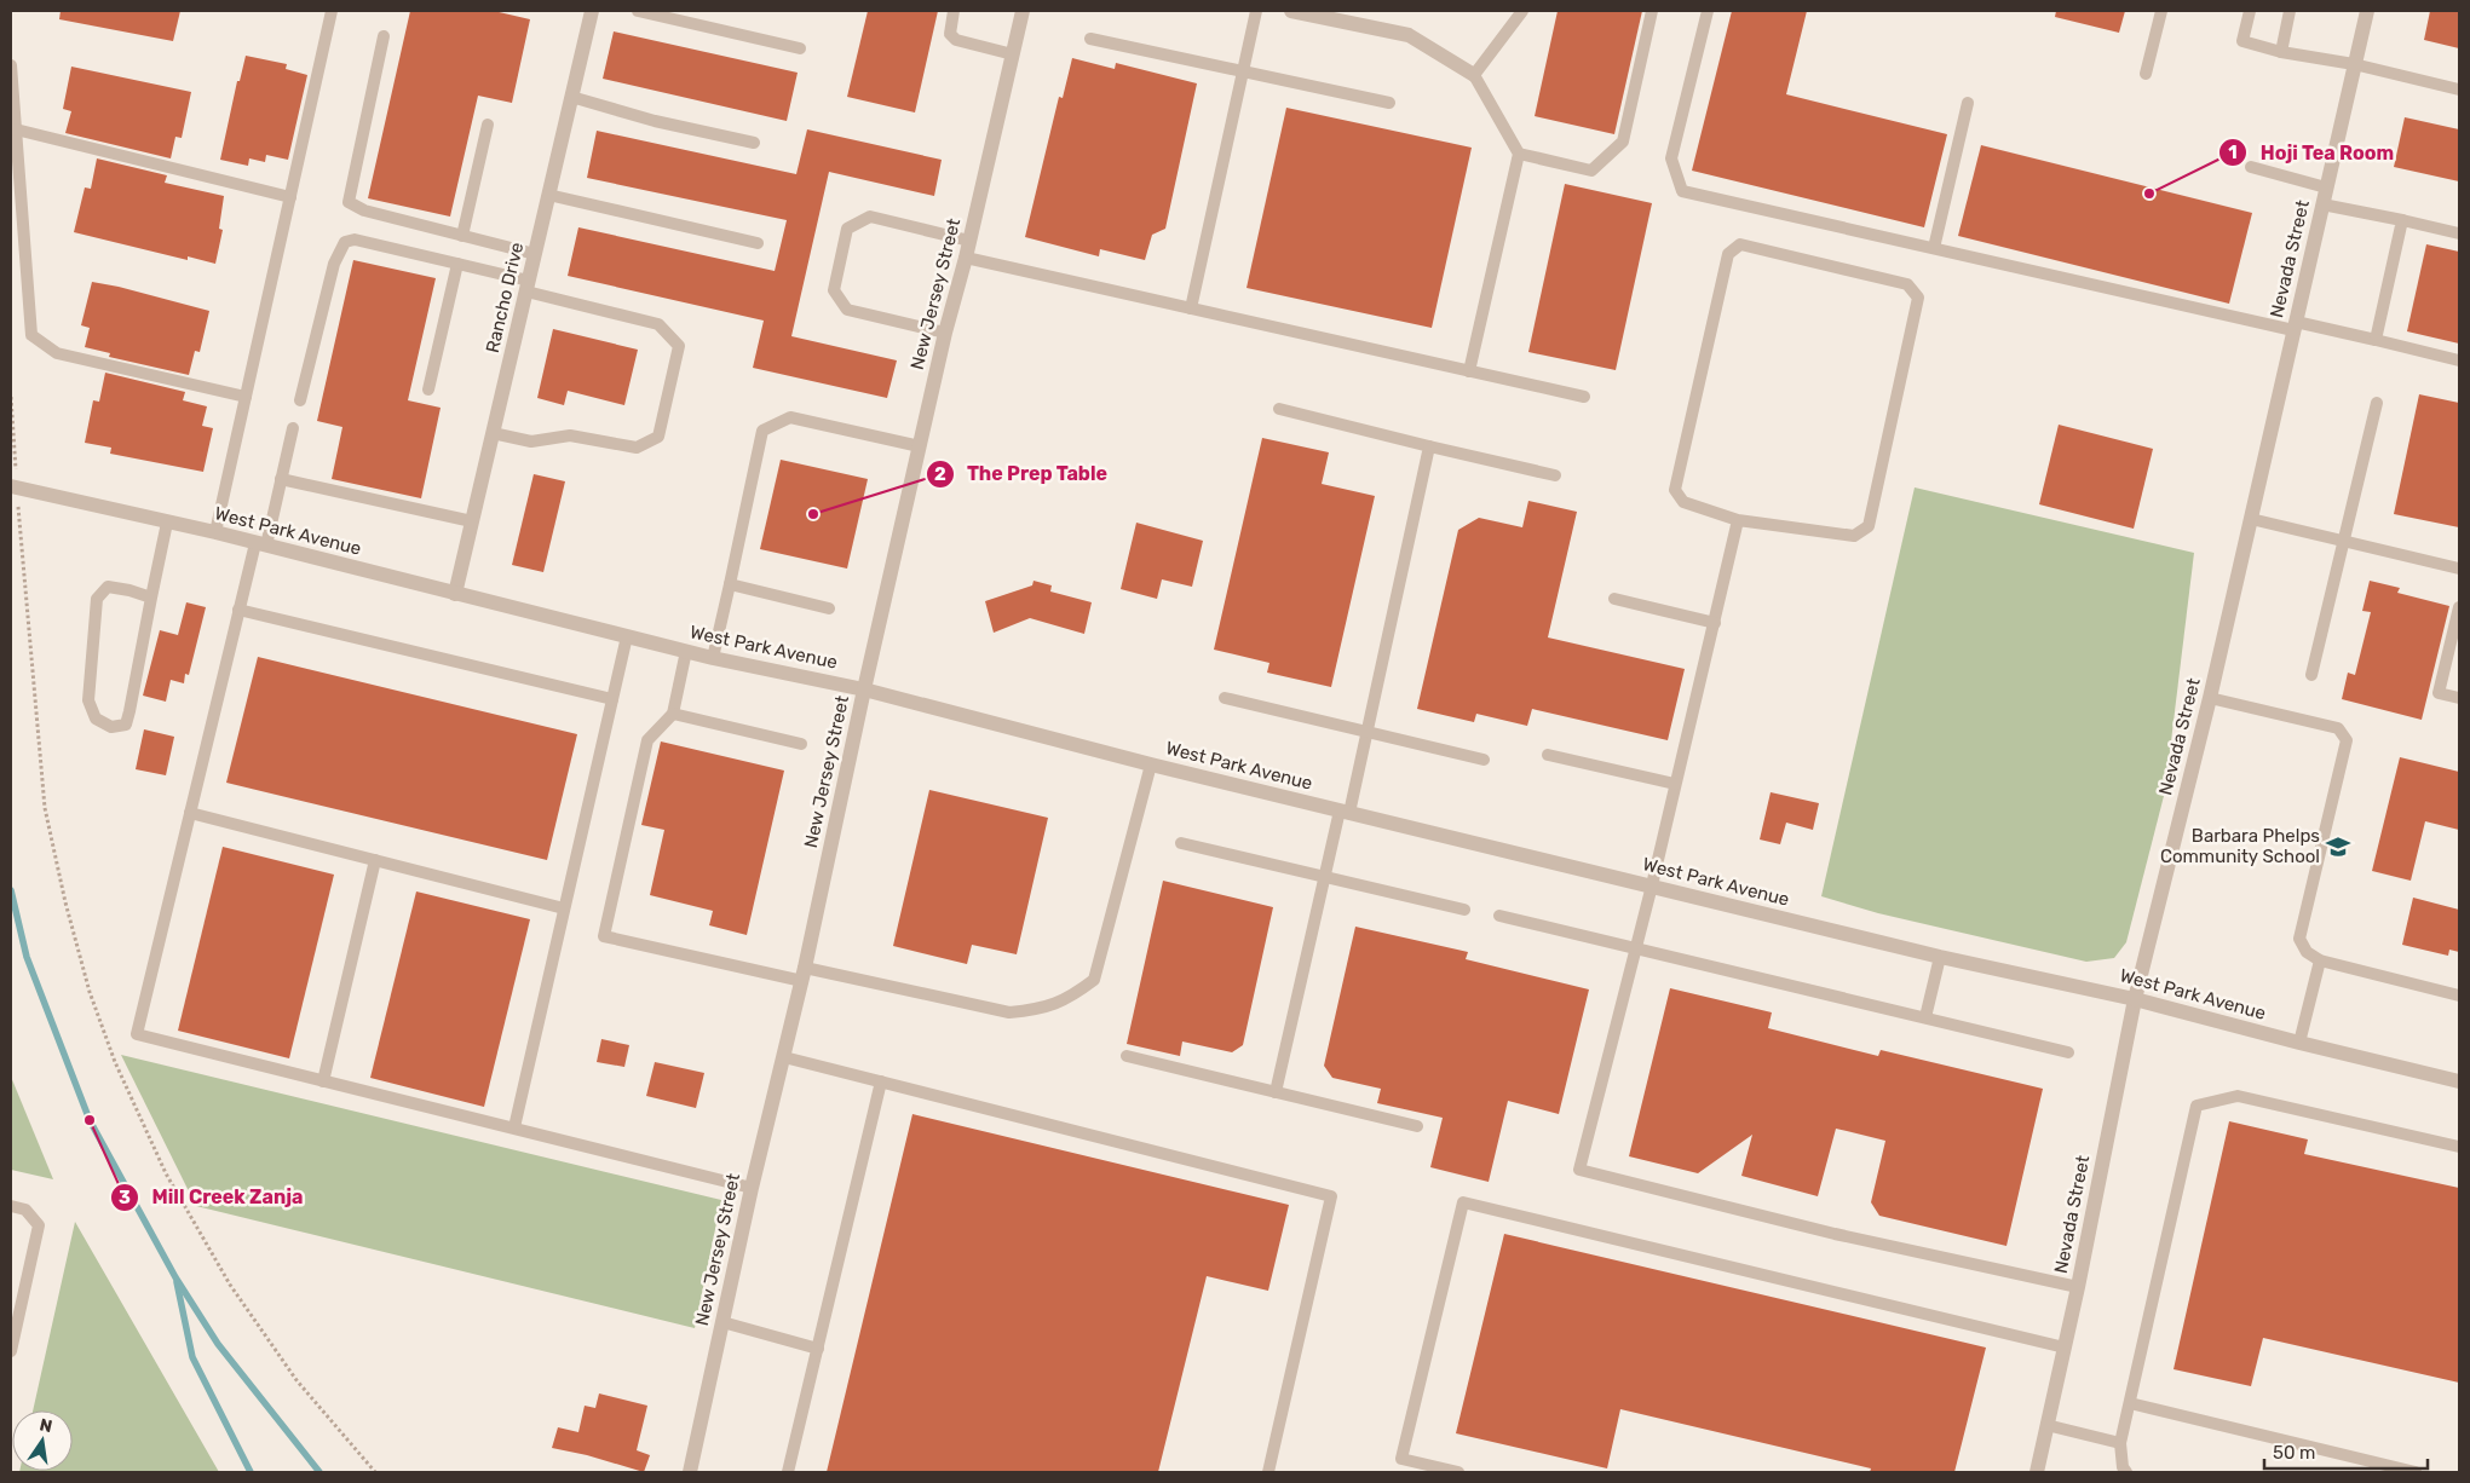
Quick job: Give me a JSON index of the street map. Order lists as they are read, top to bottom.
{
  "streets": {
    "street": [
      "Nevada Street",
      "New Jersey Street",
      "Rancho Drive",
      "West Park Avenue"
    ]
  },
  "crossings": [
    ["Nevada Street", "West Park Avenue"],
    ["New Jersey Street", "West Park Avenue"],
    ["Rancho Drive", "West Park Avenue"]
  ],
  "places": {
    "other": ["Hoji Tea Room", "The Prep Table", "Mill Creek Zanja"],
    "school or university": ["Barbara Phelps Community School"]
  },
  "scale_bar": "50 m",
  "north": "top"
}
